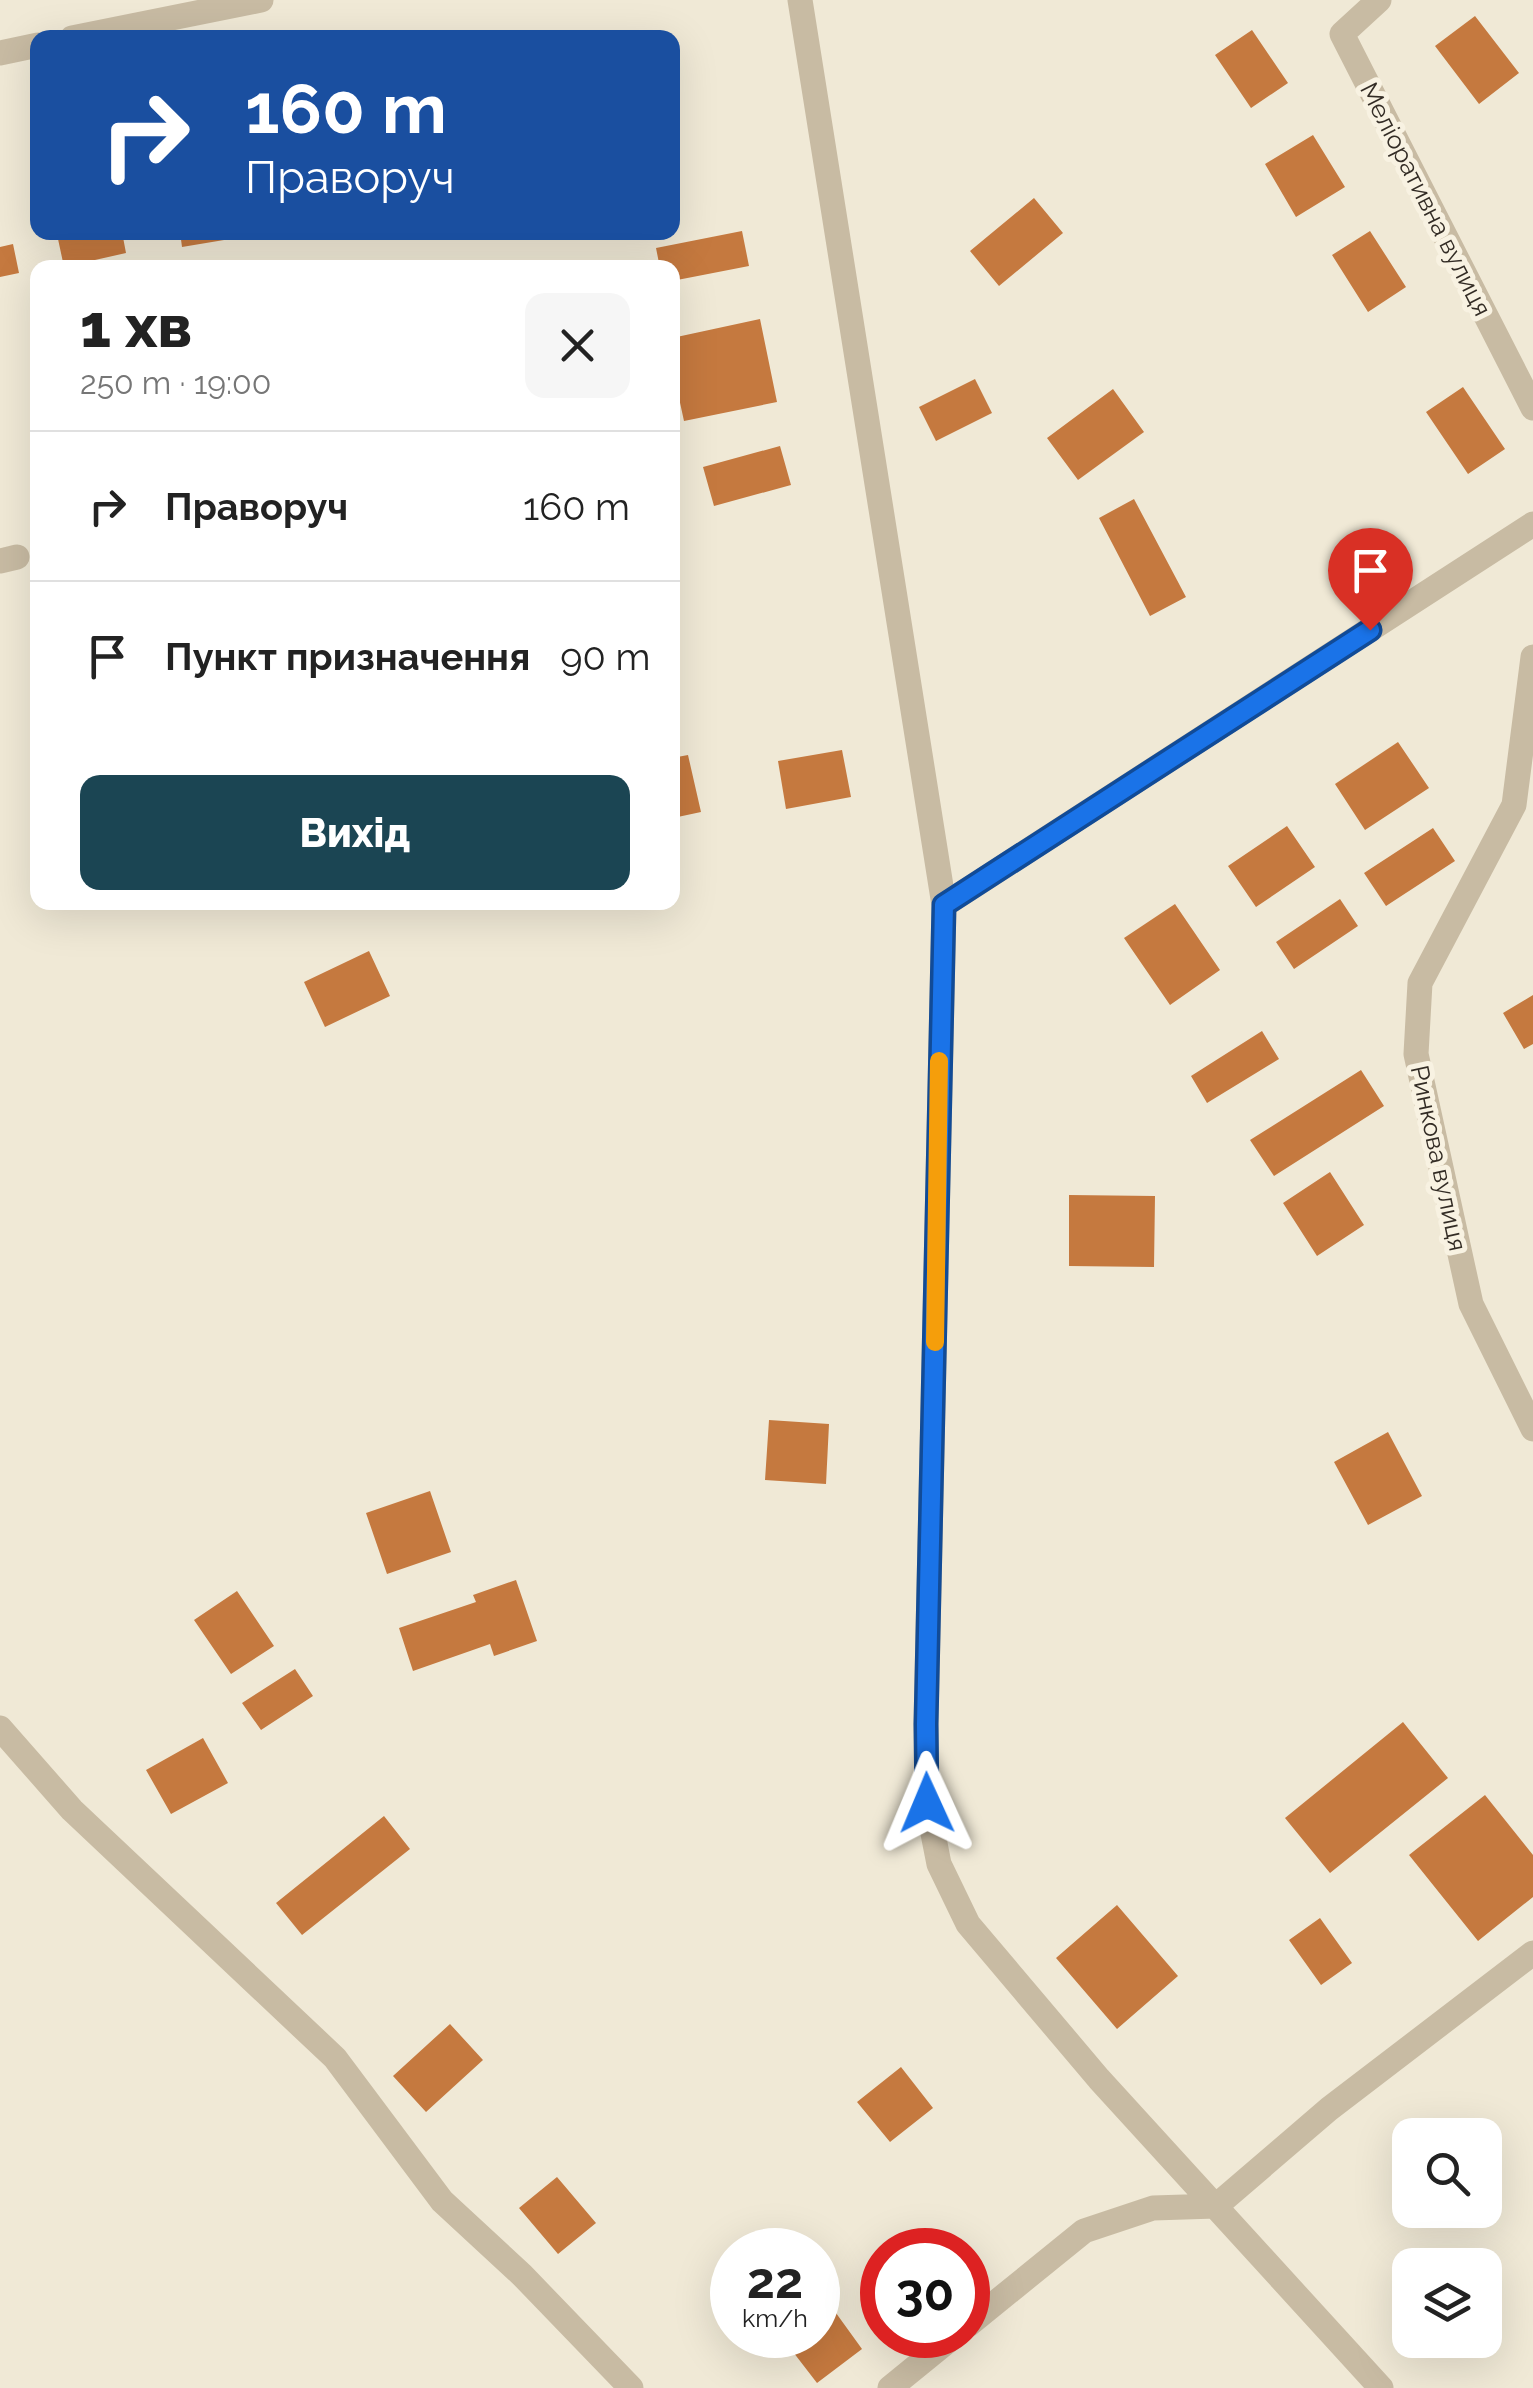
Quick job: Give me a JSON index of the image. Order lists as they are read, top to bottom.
{
  "streets": {
    "street": ["Меліоративна вулиця", "Ринкова вулиця"]
  },
  "page": {
    "turn": ["160 m", "Праворуч"],
    "heading": ["1 хв", "250 m · 19:00"],
    "list": [
      {
        "name": "Праворуч",
        "value": "160 m"
      },
      {
        "name": "Пункт призначення",
        "value": "90 m"
      }
    ],
    "buttons": "Вихід",
    "speed": "22 km/h",
    "limit": "30"
  }
}
